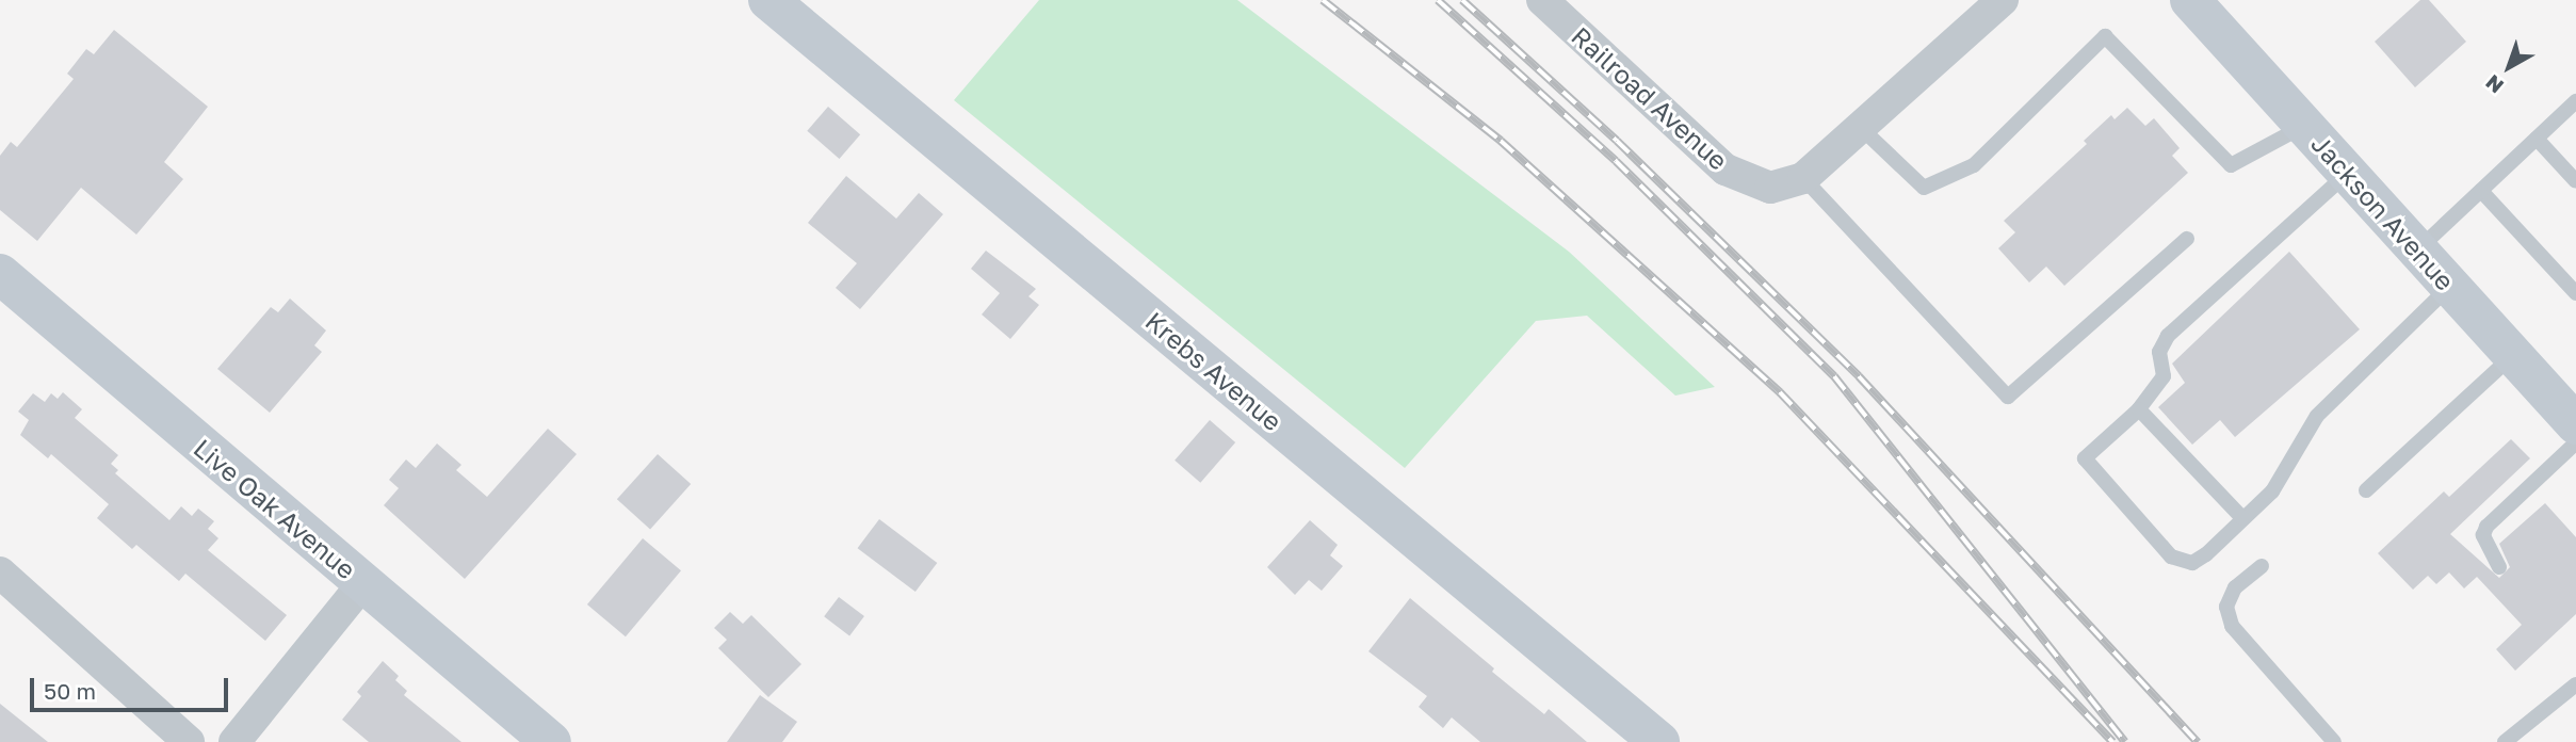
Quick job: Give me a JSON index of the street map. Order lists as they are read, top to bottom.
{
  "streets": {
    "street": [
      "Railroad Avenue",
      "Jackson Avenue",
      "Krebs Avenue",
      "Live Oak Avenue"
    ]
  },
  "scale_bar": "50 m",
  "north": "bottom left"
}
